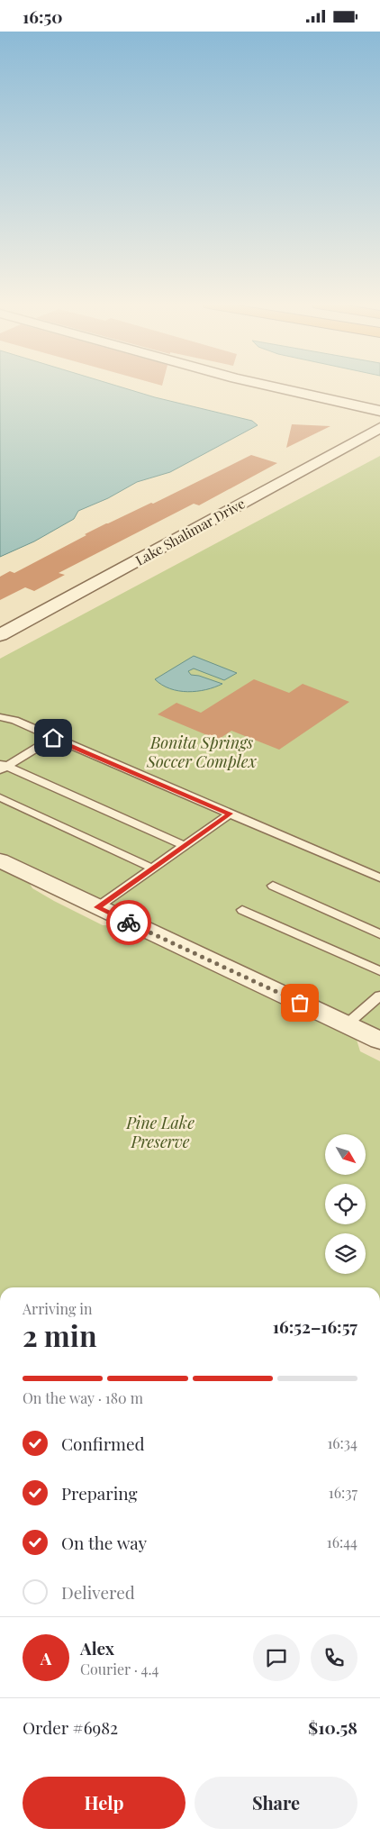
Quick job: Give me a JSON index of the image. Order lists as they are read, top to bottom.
{
  "streets": {
    "street": ["Lake Shalimar Drive"]
  },
  "parks": ["Bonita Springs Soccer Complex", "Pine Lake Preserve"],
  "north": "bottom right",
  "page": {
    "status": "16:50",
    "heading": ["2 min", "Arriving in", "16:52–16:57"],
    "panel": [
      "Alex",
      "Courier · 4.4",
      "Order #6982",
      "$10.58"
    ],
    "bar": "On the way · 180 m",
    "list": [
      ["Confirmed", "16:34"],
      ["Preparing", "16:37"],
      ["On the way", "16:44"],
      "Delivered"
    ],
    "round": "A",
    "buttons": ["Help", "Share"]
  }
}
